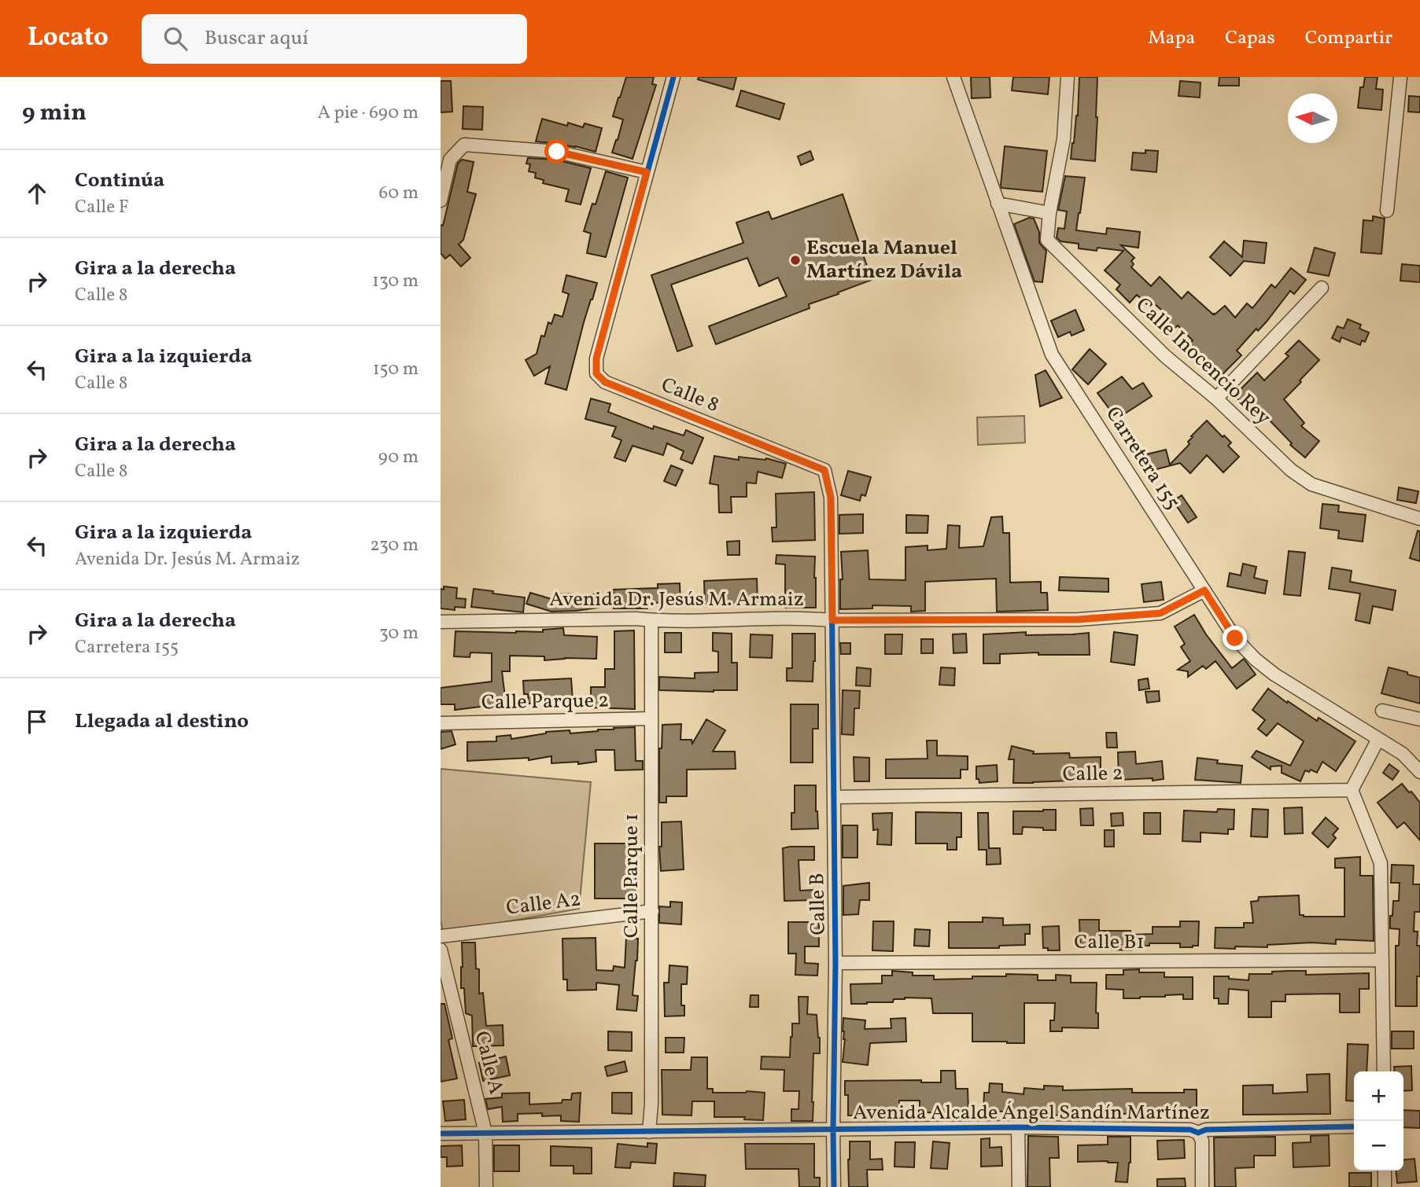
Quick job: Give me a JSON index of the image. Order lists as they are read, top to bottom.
{
  "streets": {
    "street": [
      "Calle Inocencio Rey",
      "Calle 8",
      "Carretera 155",
      "Avenida Dr. Jesús M. Armaiz",
      "Calle Parque 2",
      "Calle 2",
      "Calle Parque 1",
      "Calle A2",
      "Calle B",
      "Calle B1",
      "Calle A",
      "Avenida Alcalde Ángel Sandín Martínez"
    ]
  },
  "crossings": [
    ["Calle 8", "Avenida Dr. Jesús M. Armaiz"],
    ["Calle 8", "Calle B"],
    ["Carretera 155", "Avenida Dr. Jesús M. Armaiz"],
    ["Avenida Dr. Jesús M. Armaiz", "Calle Parque 1"],
    ["Avenida Dr. Jesús M. Armaiz", "Calle B"],
    ["Calle Parque 2", "Calle Parque 1"],
    ["Calle 2", "Calle B"],
    ["Calle Parque 1", "Calle A2"],
    ["Calle Parque 1", "Avenida Alcalde Ángel Sandín Martínez"],
    ["Calle B", "Calle B1"],
    ["Calle B", "Avenida Alcalde Ángel Sandín Martínez"],
    ["Calle A", "Avenida Alcalde Ángel Sandín Martínez"]
  ],
  "places": ["Escuela Manuel Martínez Dávila"],
  "north": "left",
  "page": {
    "header": "Locato",
    "search": "Buscar aquí",
    "nav": ["Mapa", "Capas", "Compartir"],
    "heading": ["9 min", "A pie · 690 m"],
    "list": [
      ["Continúa", "Calle F", "60 m"],
      ["Gira a la derecha", "Calle 8", "130 m"],
      ["Gira a la izquierda", "Calle 8", "150 m"],
      ["Gira a la derecha", "Calle 8", "90 m"],
      ["Gira a la izquierda", "Avenida Dr. Jesús M. Armaiz", "230 m"],
      ["Gira a la derecha", "Carretera 155", "30 m"],
      "Llegada al destino"
    ],
    "map_buttons": ["+", "−"]
  }
}
